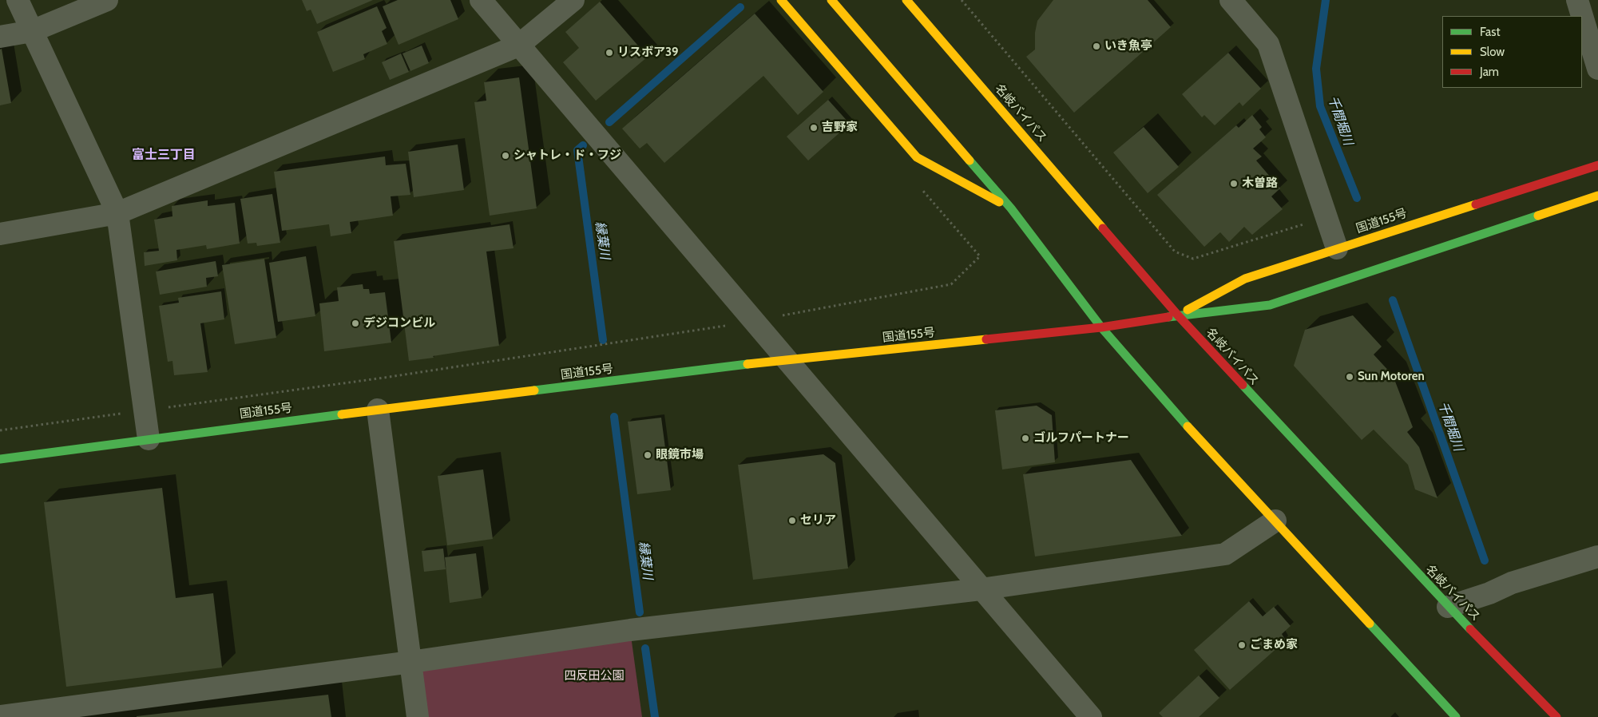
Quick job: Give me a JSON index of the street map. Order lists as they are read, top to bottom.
{
  "streets": {
    "highway": ["名岐バイパス", "国道155号"]
  },
  "crossings": [
    ["名岐バイパス", "国道155号"]
  ],
  "districts": ["富士三丁目"],
  "water": ["千間堀川", "縁葉川"],
  "parks": ["四反田公園"],
  "places": [
    "いき魚亭",
    "リスボア39",
    "吉野家",
    "シャトレ・ド・フジ",
    "木曽路",
    "デジコンビル",
    "Sun Motoren",
    "ゴルフパートナー",
    "眼鏡市場",
    "セリア",
    "ごまめ家"
  ],
  "legend": ["Fast", "Slow", "Jam"]
}
